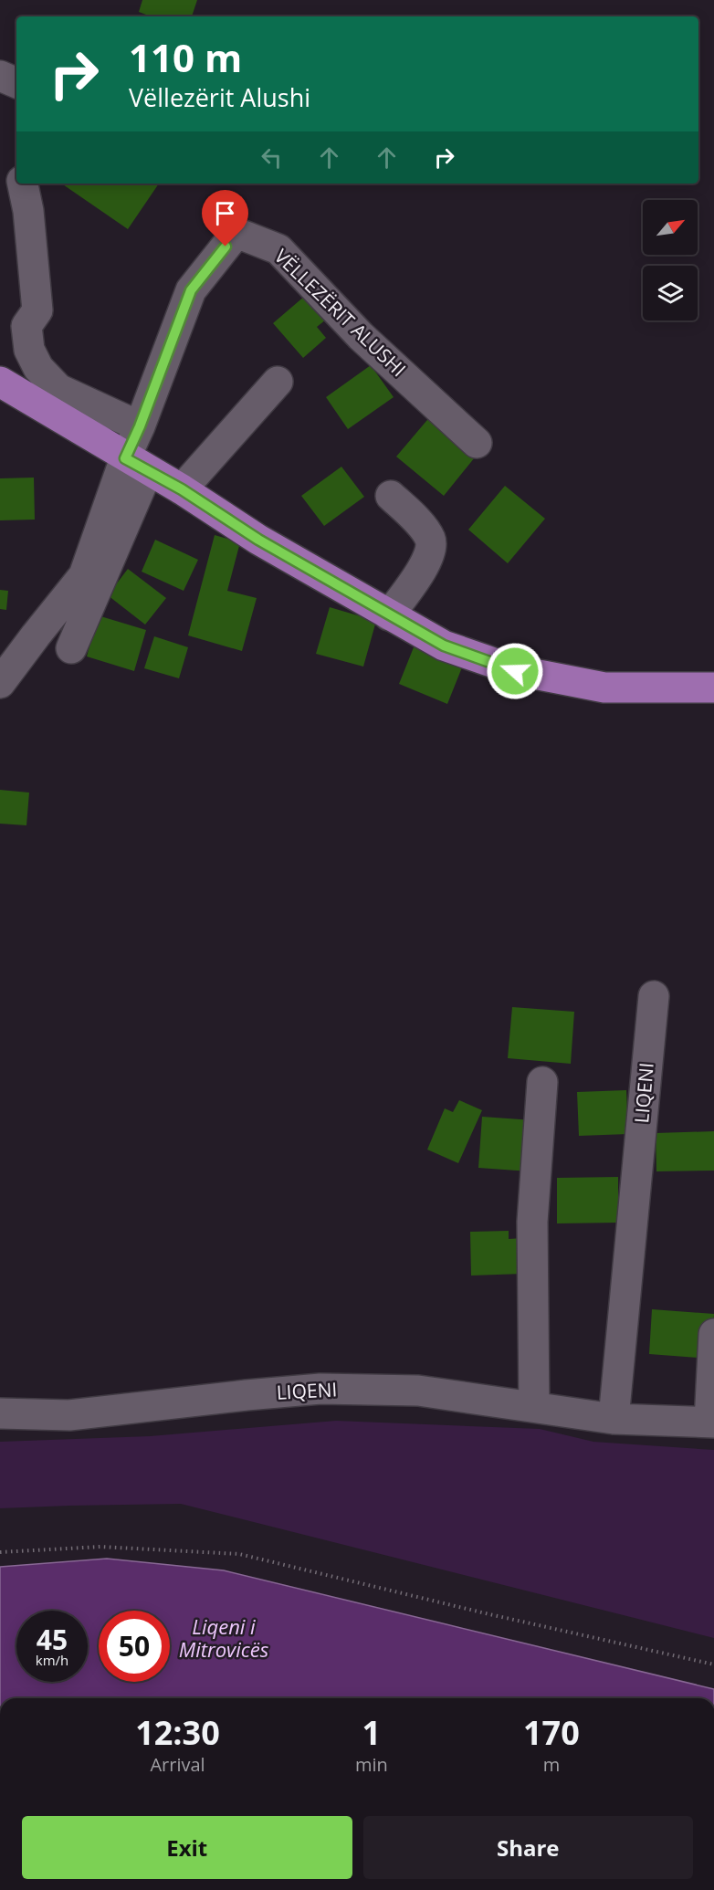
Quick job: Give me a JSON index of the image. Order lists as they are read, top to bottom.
{
  "streets": {
    "street": ["VËLLEZËRIT ALUSHI", "LIQENI"]
  },
  "water": ["Liqeni i Mitrovicës"],
  "north": "top right",
  "page": {
    "turn": ["110 m", "Vëllezërit Alushi"],
    "speed": "45 km/h",
    "limit": "50",
    "eta": [
      "12:30",
      "Arrival",
      "1",
      "min",
      "170",
      "m"
    ],
    "buttons": ["Exit", "Share"]
  }
}
